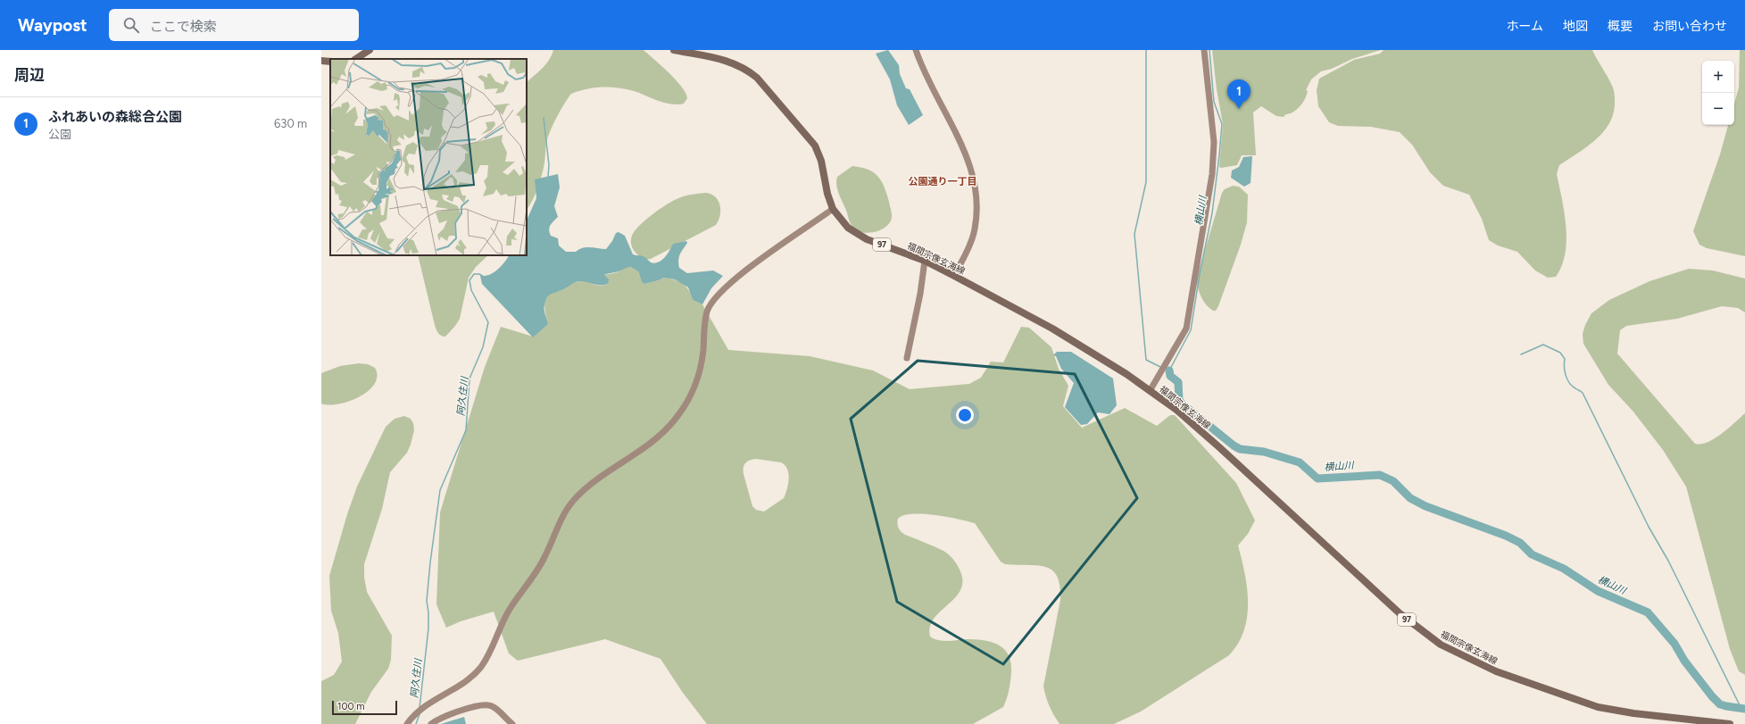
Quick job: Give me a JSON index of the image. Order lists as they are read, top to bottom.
{
  "streets": {
    "main road": ["97", "福間宗像玄海線"]
  },
  "districts": ["公園通り一丁目"],
  "water": ["横山川", "阿久住川"],
  "scale_bar": "100 m",
  "page": {
    "header": "Waypost",
    "search": "ここで検索",
    "nav": [
      "ホーム",
      "地図",
      "概要",
      "お問い合わせ"
    ],
    "heading": "周辺",
    "map_buttons": ["+", "−"],
    "pins": "1",
    "list": [
      {
        "mark": "1",
        "name": "ふれあいの森総合公園",
        "note": "公園",
        "value": "630 m"
      }
    ],
    "scale": "100 m"
  }
}
